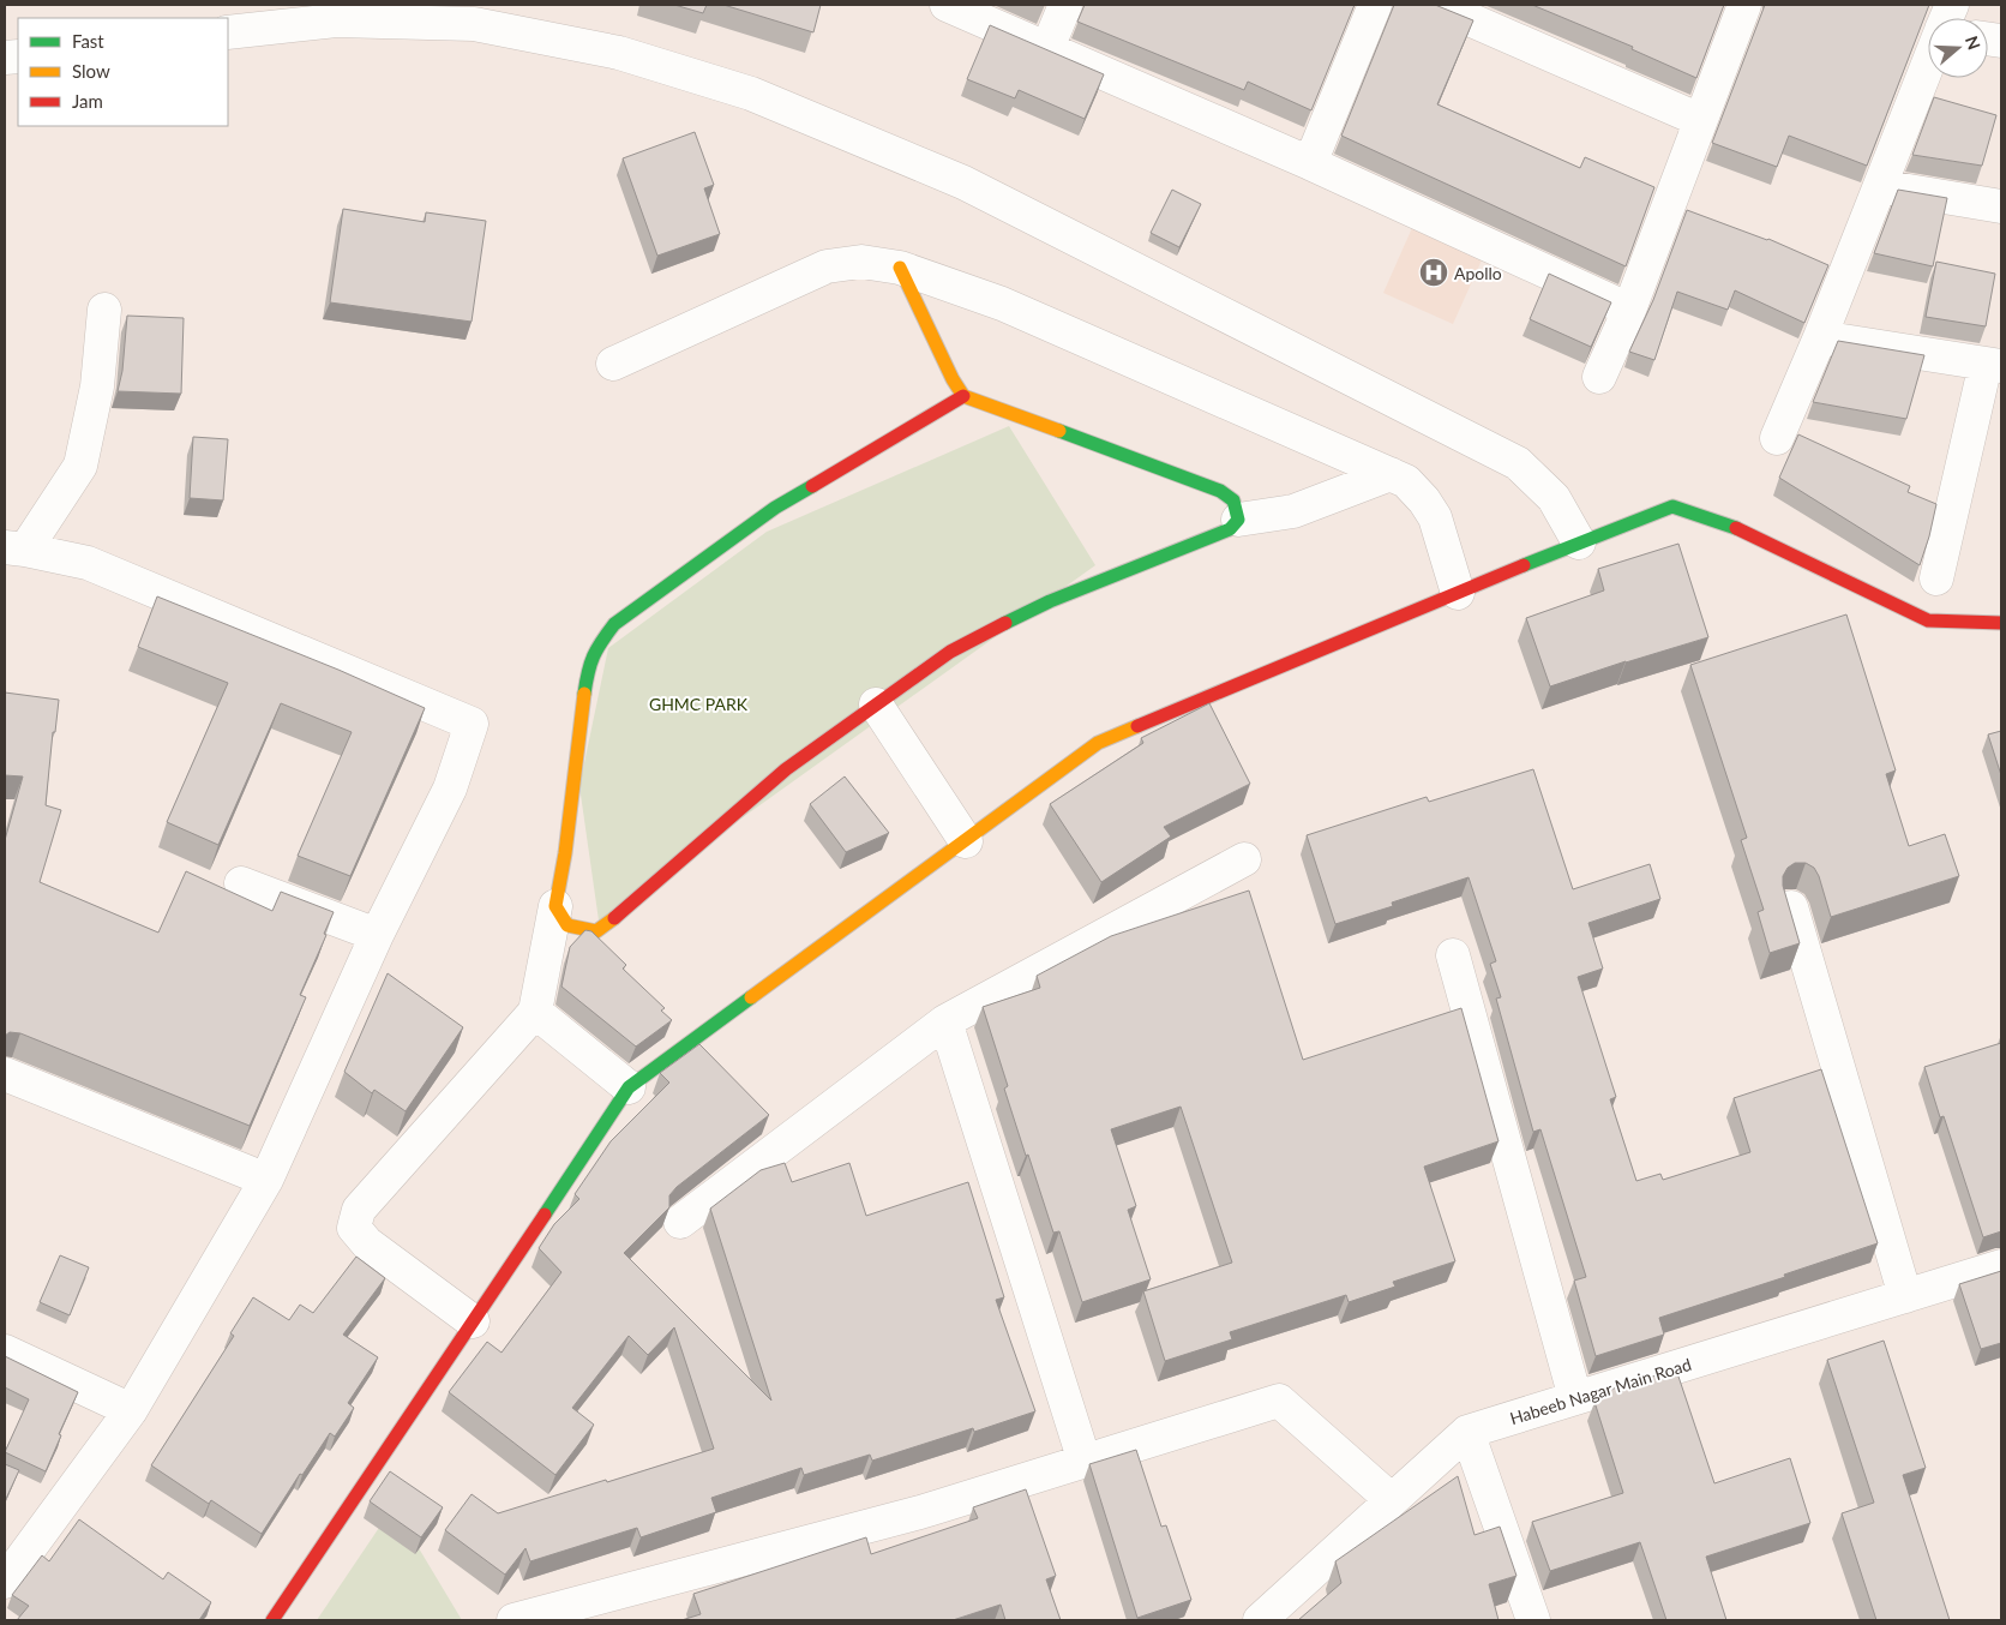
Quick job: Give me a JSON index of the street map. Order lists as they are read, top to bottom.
{
  "streets": {
    "street": ["Habeeb Nagar Main Road"]
  },
  "parks": ["GHMC PARK"],
  "places": {
    "hospital": ["Apollo"]
  },
  "legend": ["Fast", "Slow", "Jam"],
  "north": "right"
}
